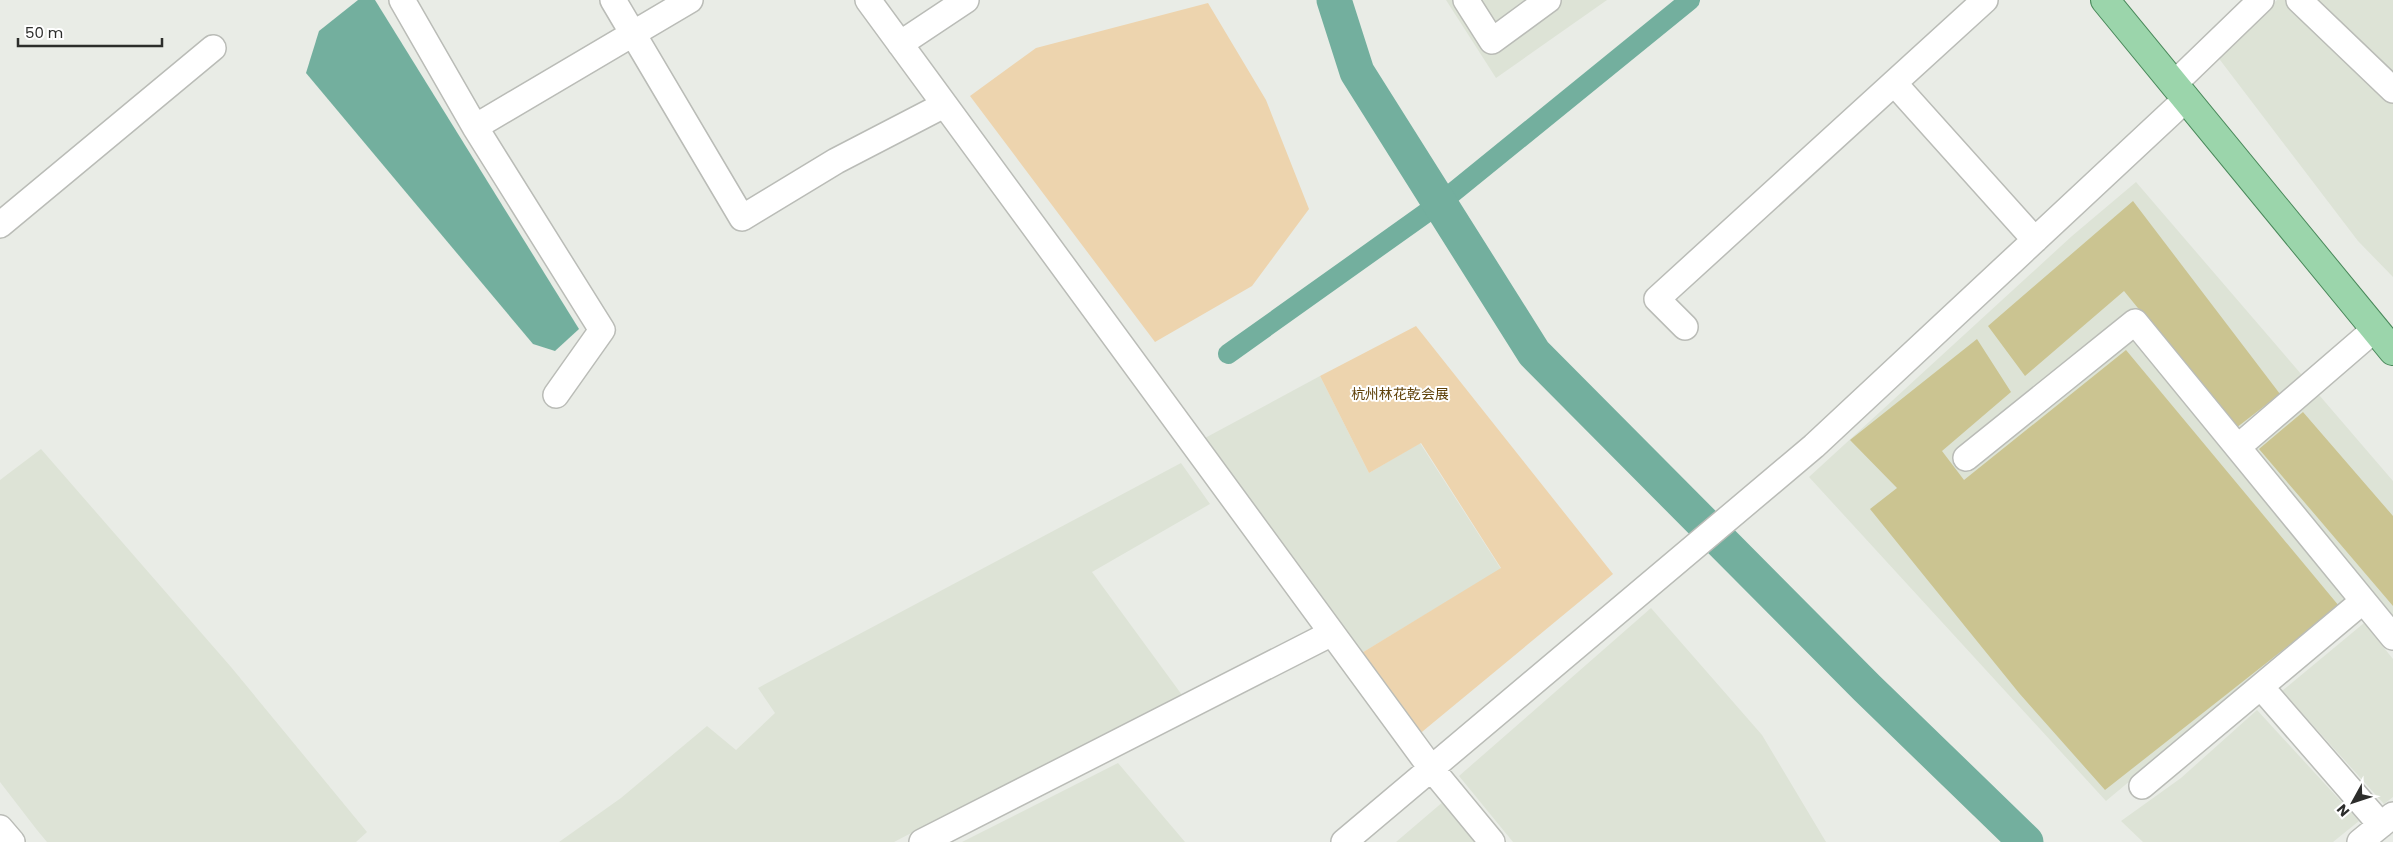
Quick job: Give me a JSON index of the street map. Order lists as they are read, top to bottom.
{
  "parks": ["杭州林花乾会展"],
  "scale_bar": "50 m",
  "north": "bottom left"
}
